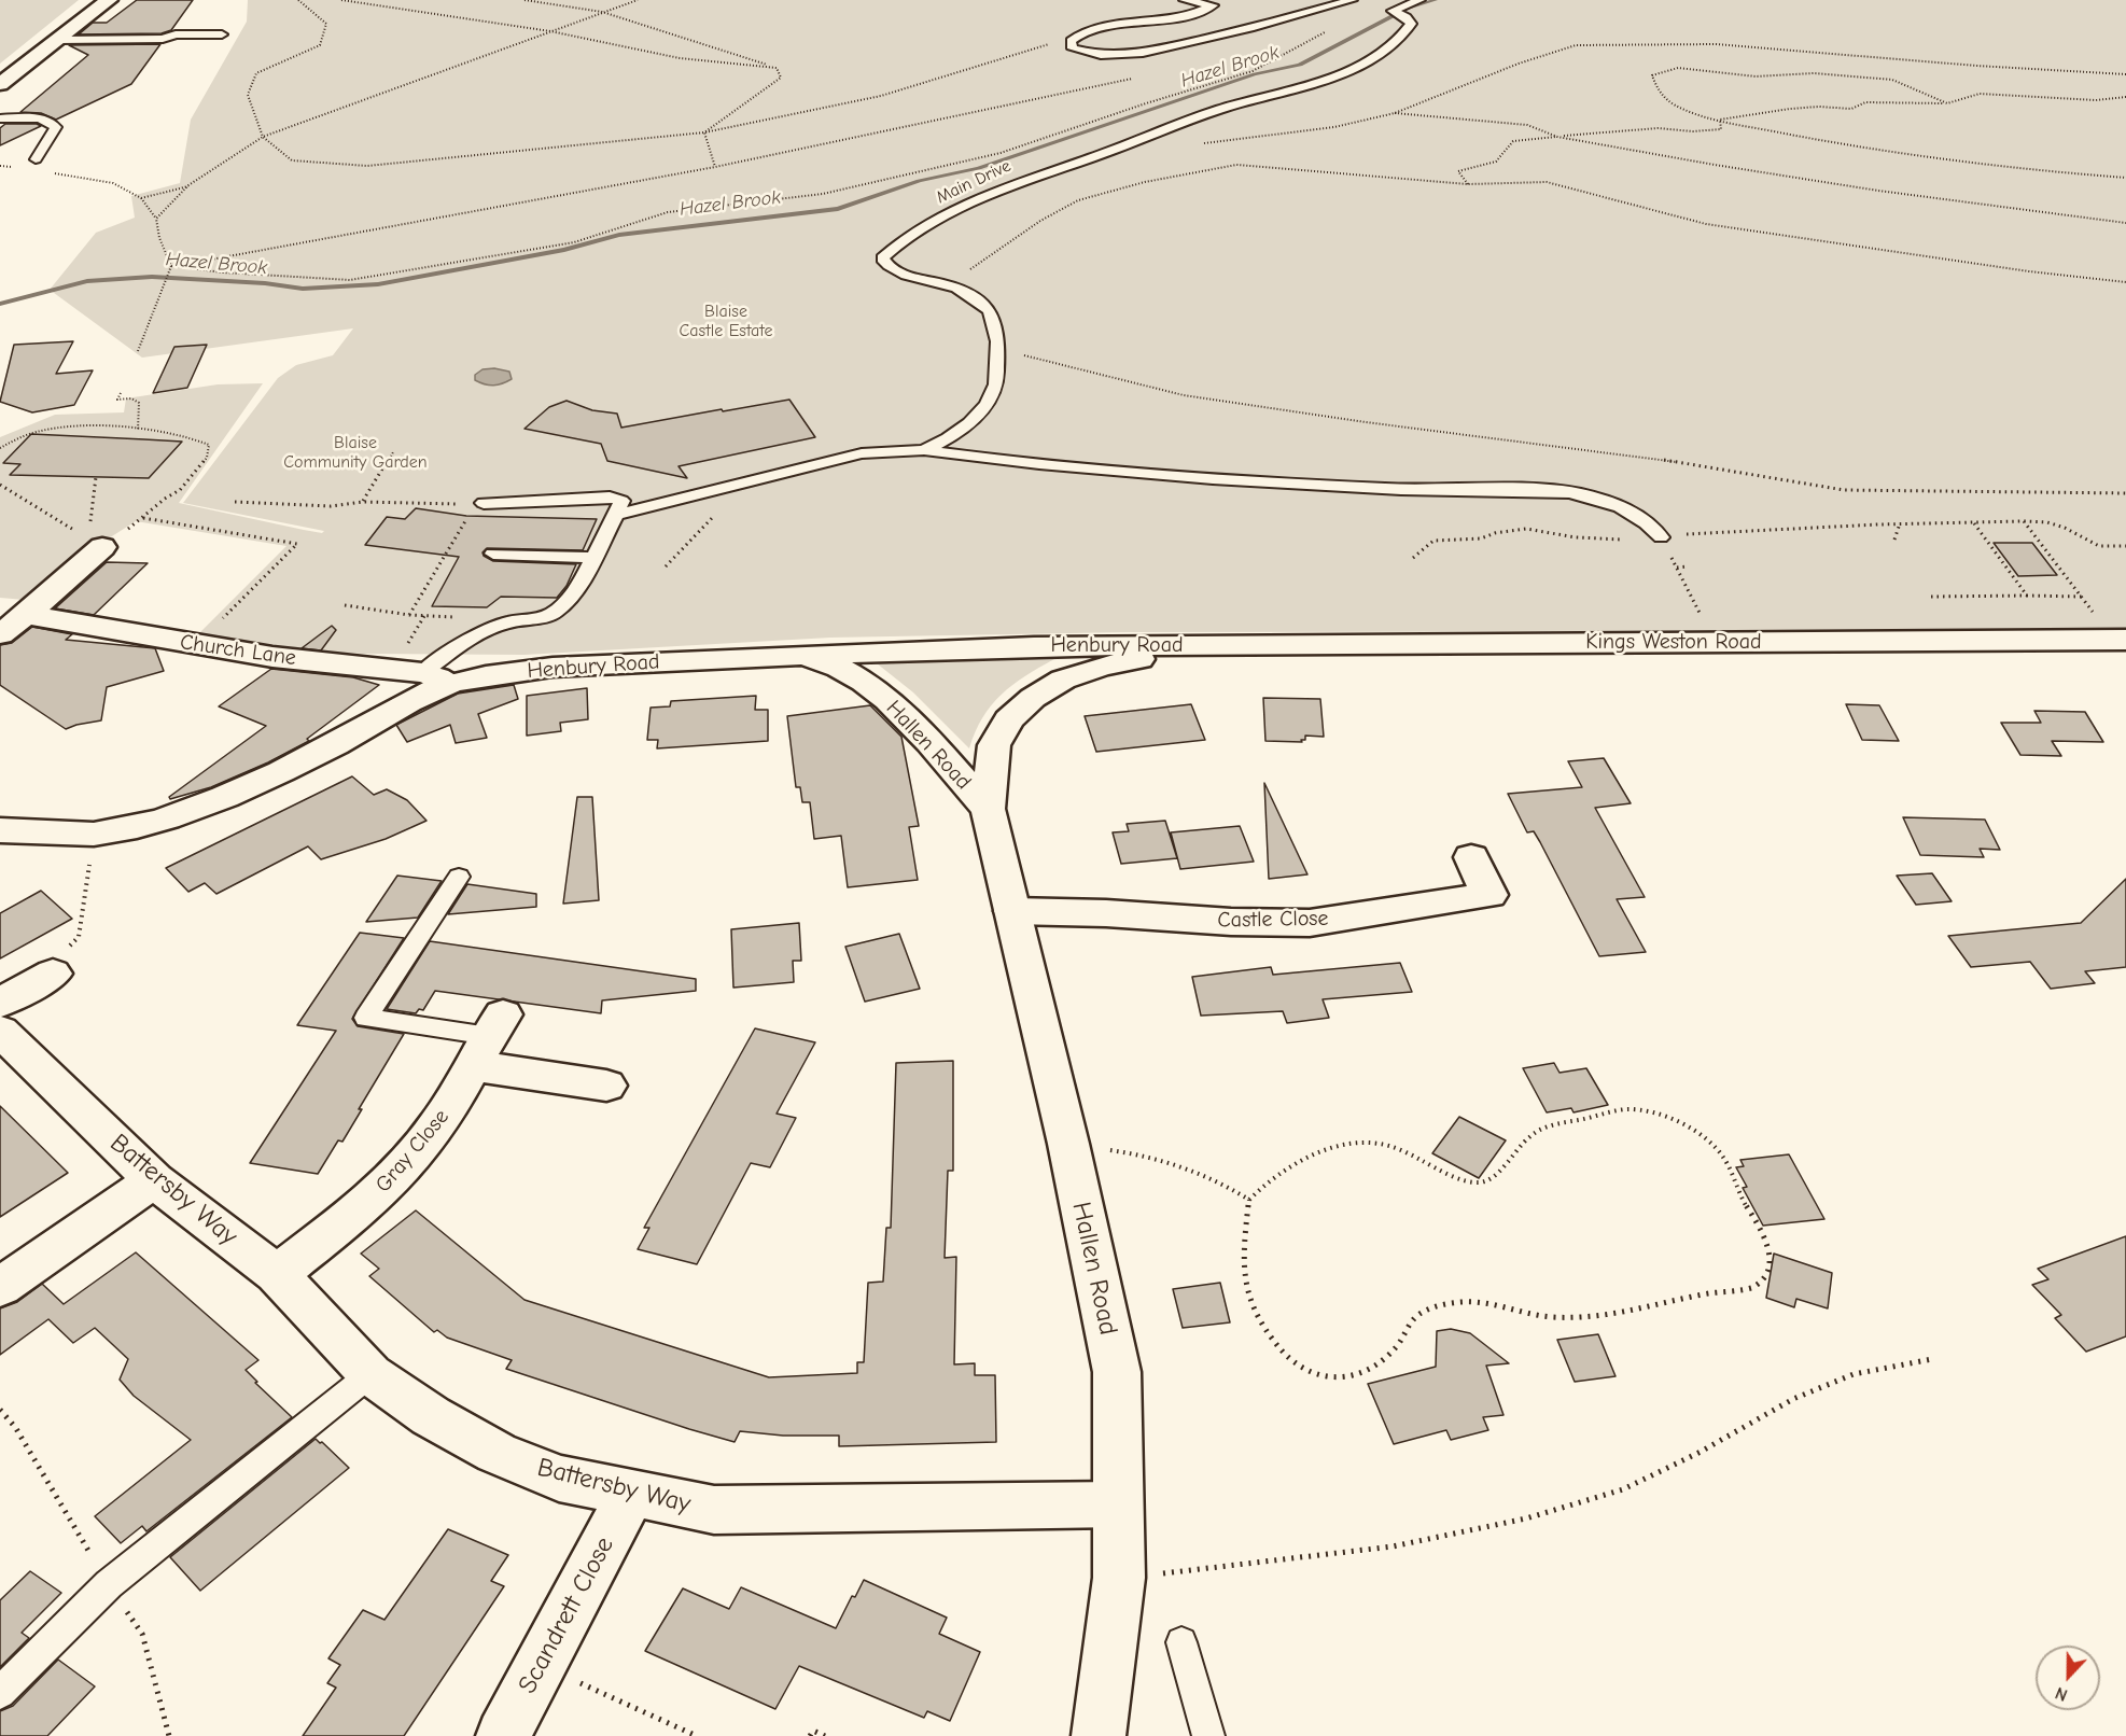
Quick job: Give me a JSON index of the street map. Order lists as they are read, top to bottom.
{
  "streets": {
    "main road": [
      "Kings Weston Road",
      "Henbury Road",
      "Church Lane",
      "Hallen Road",
      "Castle Close",
      "Gray Close",
      "Battersby Way",
      "Scandrett Close"
    ],
    "lane": ["Main Drive"]
  },
  "crossings": [
    ["Kings Weston Road", "Henbury Road"],
    ["Kings Weston Road", "Hallen Road"],
    ["Henbury Road", "Church Lane"],
    ["Henbury Road", "Hallen Road"],
    ["Hallen Road", "Castle Close"],
    ["Hallen Road", "Battersby Way"],
    ["Gray Close", "Battersby Way"],
    ["Battersby Way", "Scandrett Close"]
  ],
  "water": ["Hazel Brook"],
  "parks": ["Blaise Castle Estate", "Blaise Community Garden"],
  "north": "bottom"
}
